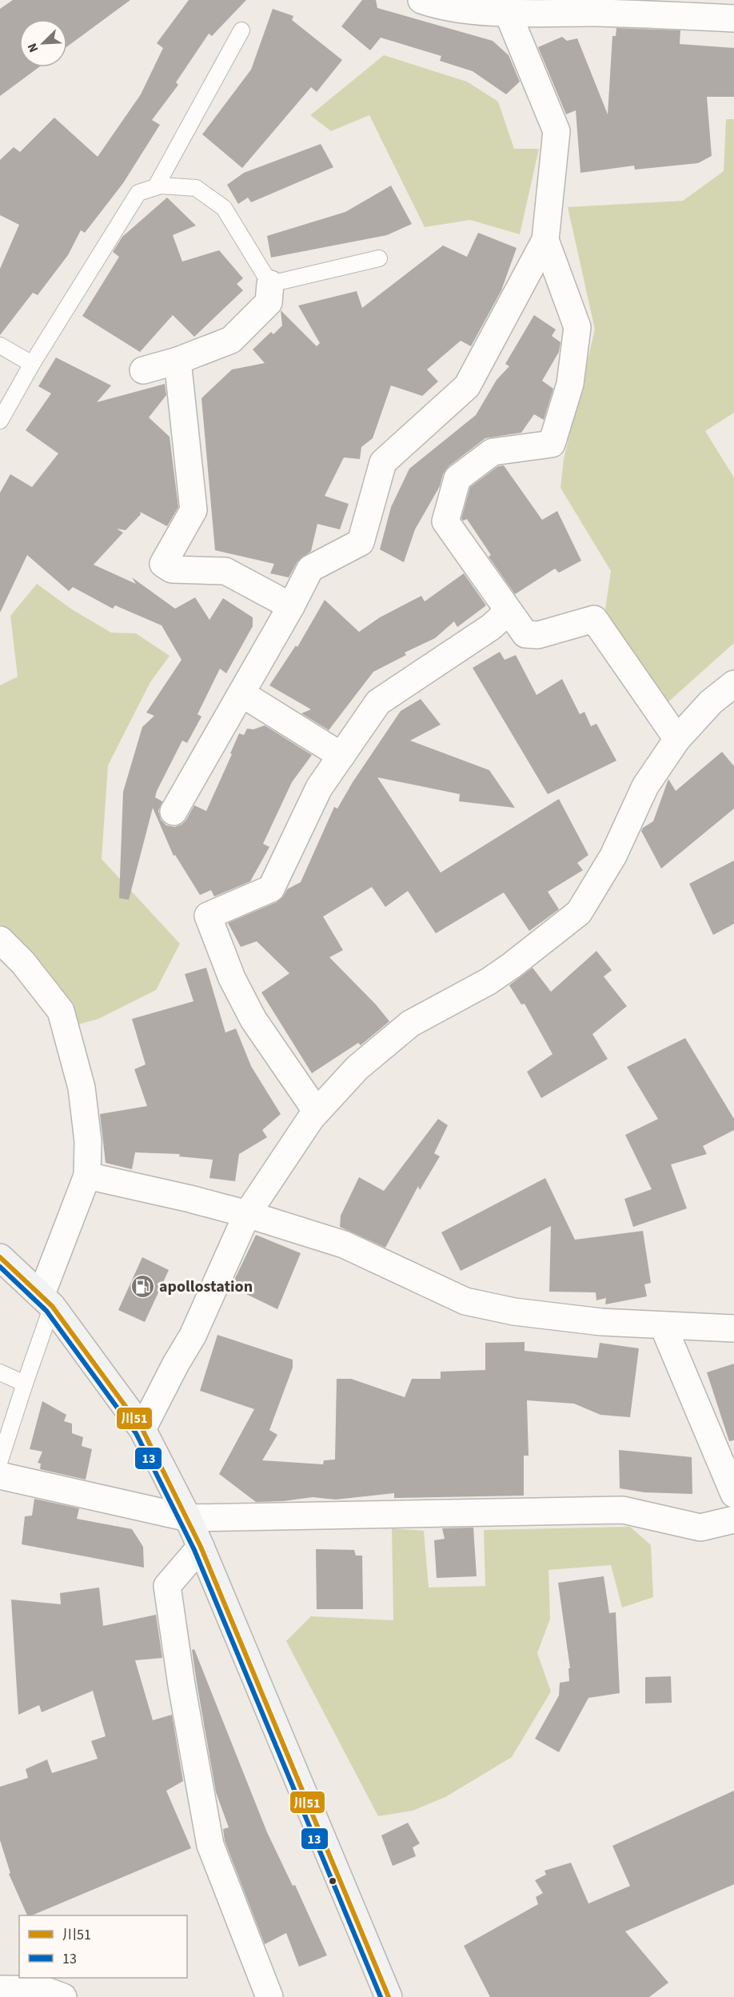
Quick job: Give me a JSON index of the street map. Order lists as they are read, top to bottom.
{
  "places": {
    "fuel station": ["apollostation"]
  },
  "lines": ["transit line 川51", "transit line 13"],
  "legend": ["川51", "13"],
  "north": "bottom left"
}
